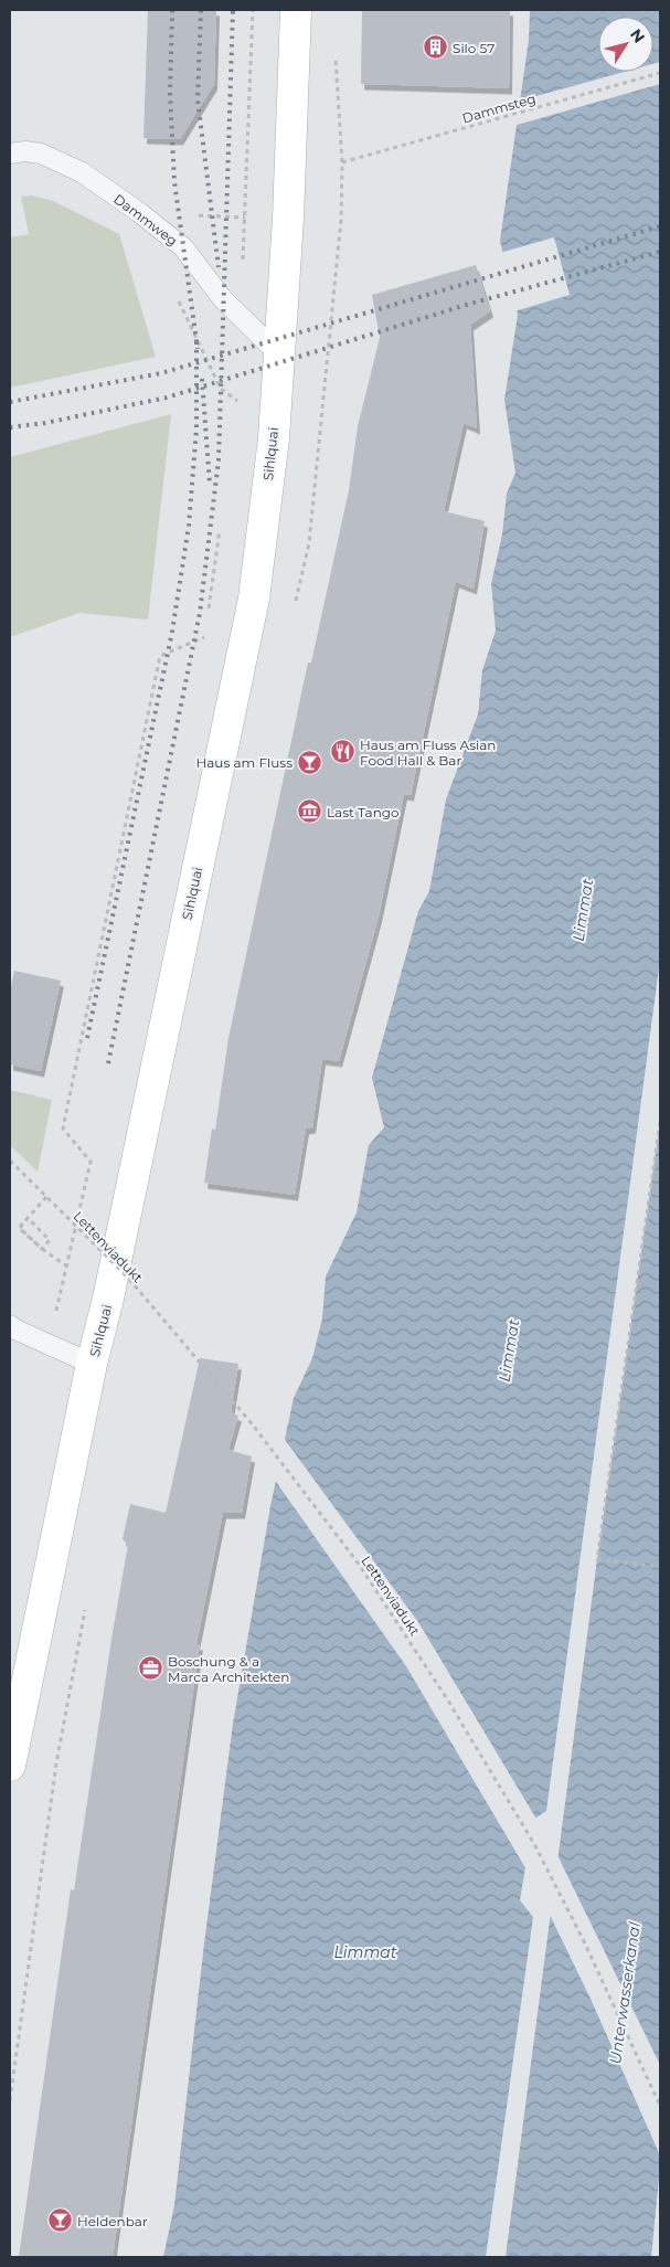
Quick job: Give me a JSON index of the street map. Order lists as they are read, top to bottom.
{
  "streets": {
    "street": ["Sihlquai"],
    "lane": ["Dammweg"],
    "path": ["Dammsteg", "Lettenviadukt"]
  },
  "crossings": [
    ["Dammweg", "Sihlquai"]
  ],
  "water": ["Limmat", "Unterwasserkanal"],
  "places": {
    "building": ["Silo 57"],
    "restaurant": ["Haus am Fluss Asian Food Hall & Bar"],
    "bar": ["Haus am Fluss", "Heldenbar"],
    "museum": ["Last Tango"],
    "office": ["Boschung & a Marca Architekten"]
  },
  "north": "top right"
}
